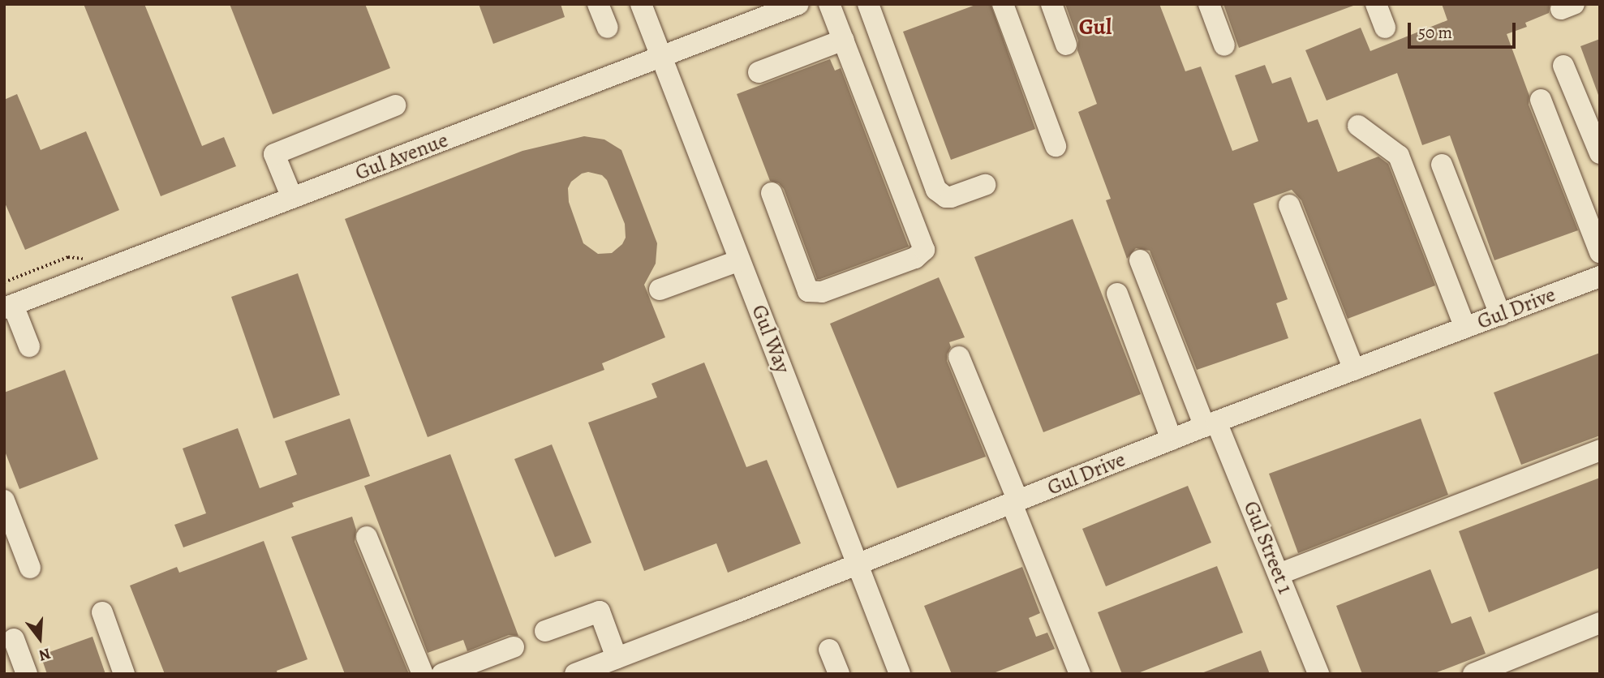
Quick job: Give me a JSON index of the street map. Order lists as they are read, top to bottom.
{
  "streets": {
    "street": [
      "Gul Avenue",
      "Gul Drive",
      "Gul Way",
      "Gul Street 1"
    ]
  },
  "crossings": [
    ["Gul Avenue", "Gul Way"],
    ["Gul Drive", "Gul Way"],
    ["Gul Drive", "Gul Street 1"]
  ],
  "districts": ["Gul"],
  "scale_bar": "50 m",
  "north": "bottom"
}
